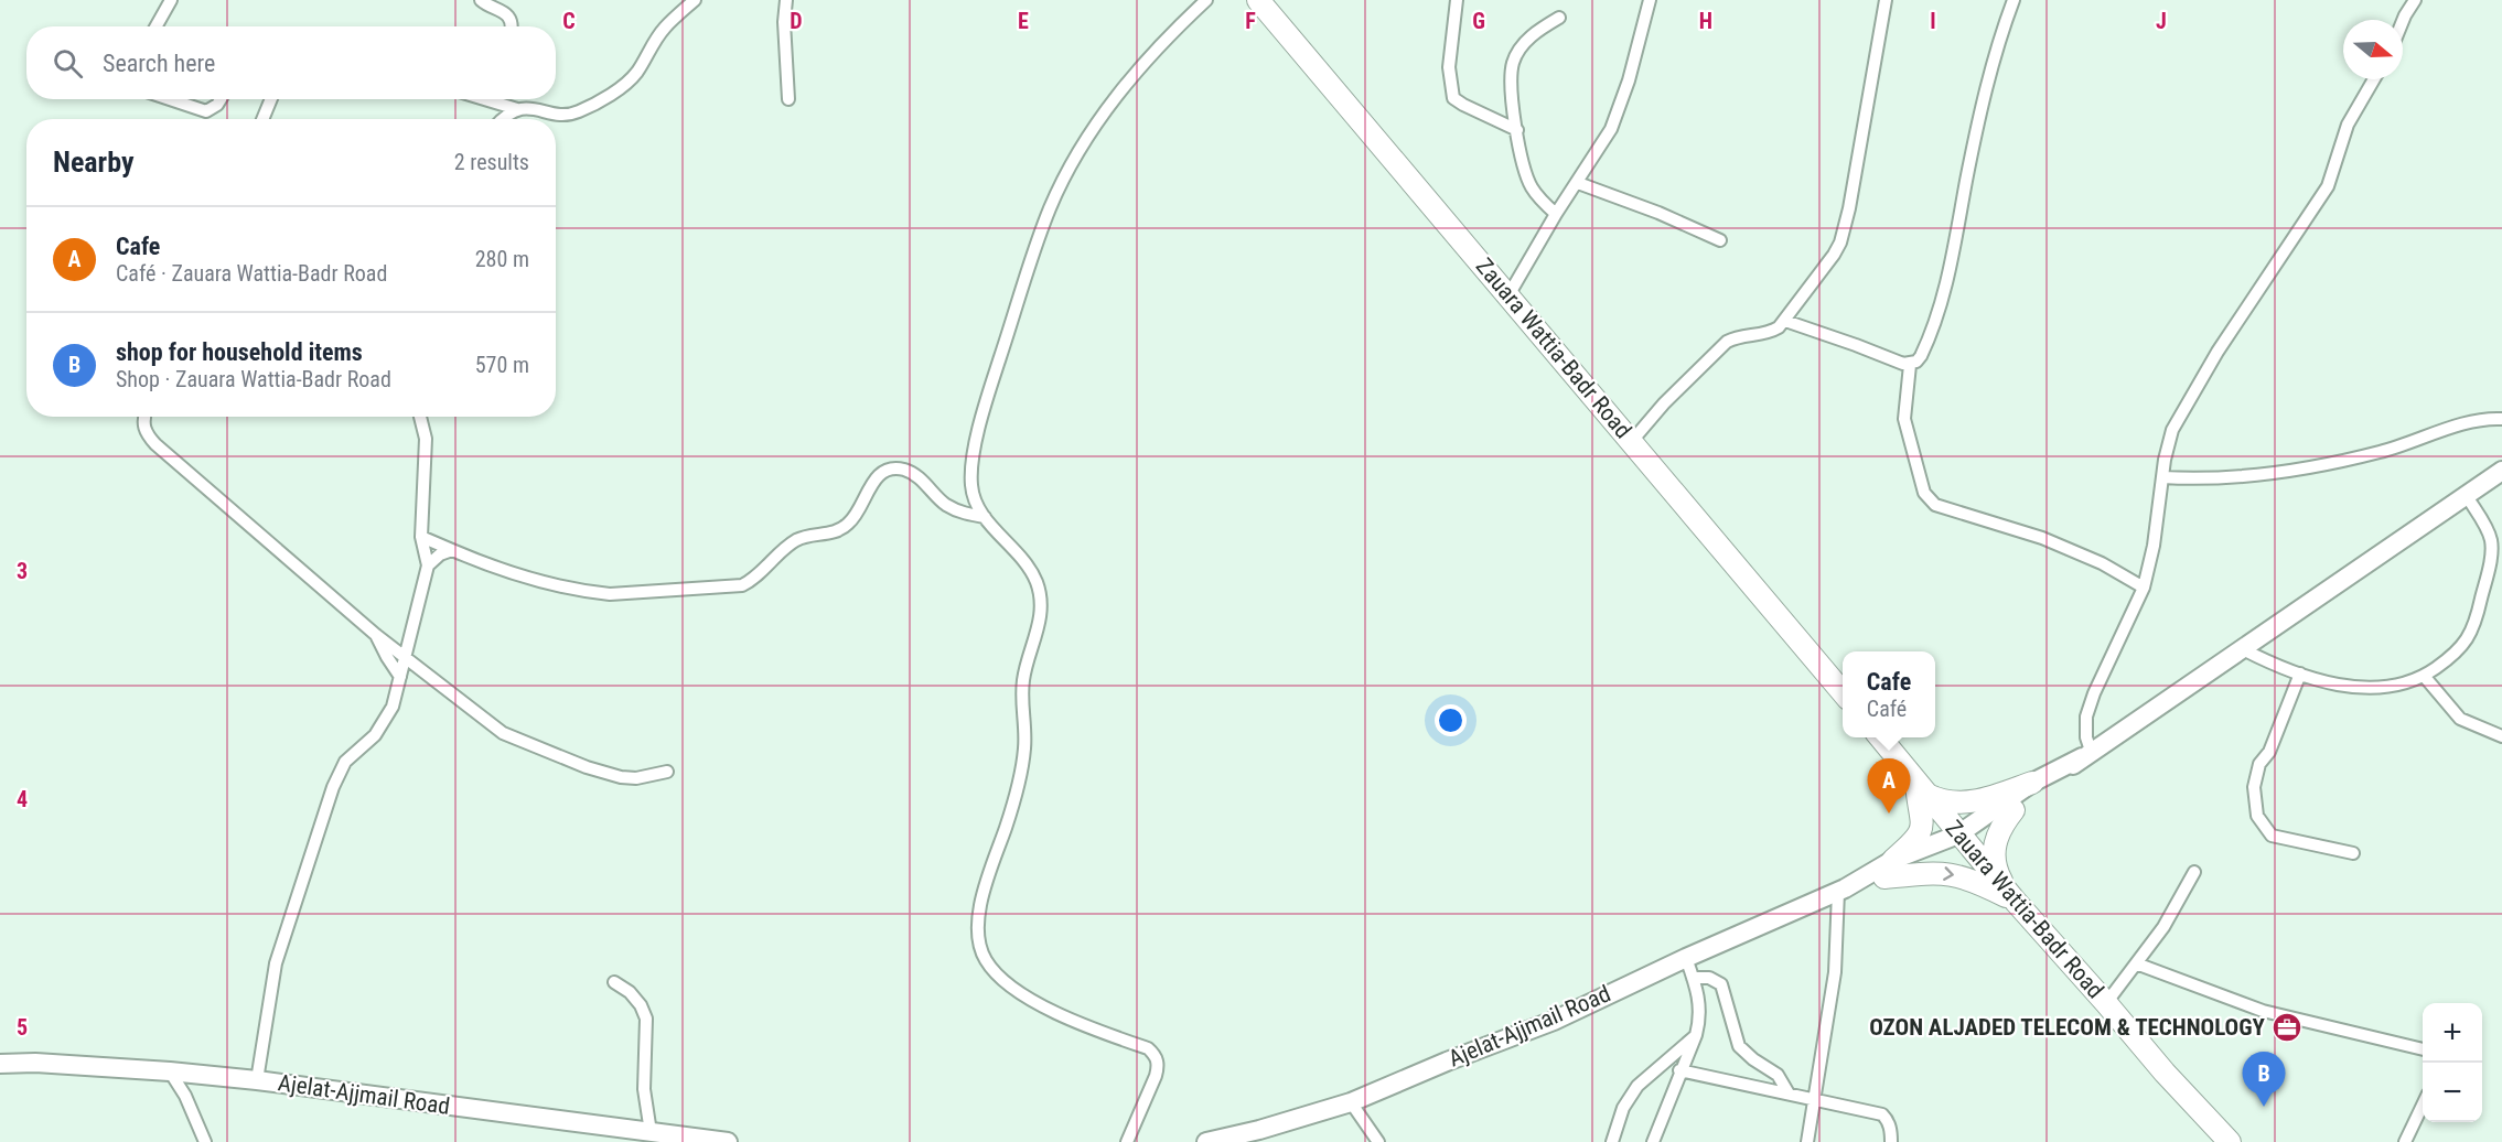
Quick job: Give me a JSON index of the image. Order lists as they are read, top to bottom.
{
  "streets": {
    "highway": ["Zauara Wattia-Badr Road"],
    "main road": ["Ajelat-Ajjmail Road"]
  },
  "crossings": [
    ["Zauara Wattia-Badr Road", "Ajelat-Ajjmail Road"]
  ],
  "places": {
    "office": ["OZON ALJADED TELECOM & TECHNOLOGY"]
  },
  "north": "right",
  "page": {
    "search": "Search here",
    "heading": ["Nearby", "2 results"],
    "list": [
      {
        "mark": "A",
        "name": "Cafe",
        "note": "Café · Zauara Wattia-Badr Road",
        "value": "280 m"
      },
      {
        "mark": "B",
        "name": "shop for household items",
        "note": "Shop · Zauara Wattia-Badr Road",
        "value": "570 m"
      }
    ],
    "popup": ["Cafe", "Café"],
    "pins": ["A", "B"],
    "map_buttons": ["+", "−"]
  },
  "grid": {
    "columns": [
      "C",
      "D",
      "E",
      "F",
      "G",
      "H",
      "I",
      "J"
    ],
    "rows": ["3", "4", "5"]
  }
}
